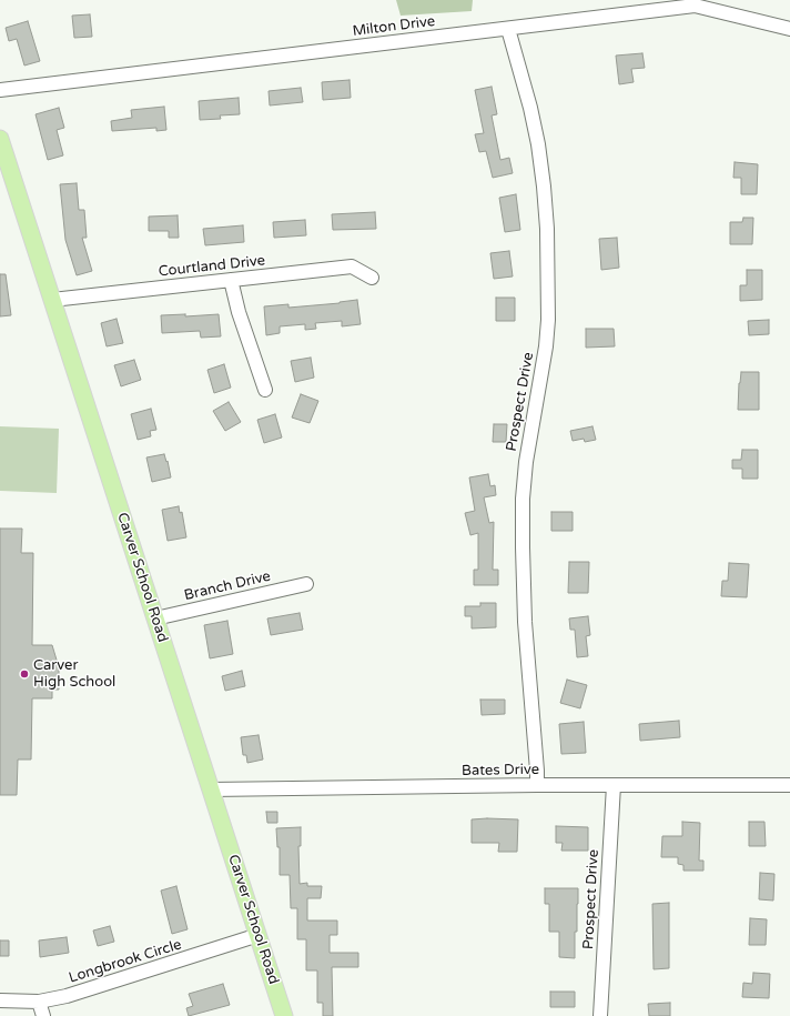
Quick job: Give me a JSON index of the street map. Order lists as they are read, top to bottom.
{
  "streets": {
    "main road": ["Carver School Road"],
    "street": [
      "Milton Drive",
      "Courtland Drive",
      "Prospect Drive",
      "Branch Drive",
      "Bates Drive",
      "Longbrook Circle"
    ]
  },
  "crossings": [
    ["Milton Drive", "Prospect Drive"],
    ["Courtland Drive", "Carver School Road"],
    ["Prospect Drive", "Bates Drive"],
    ["Carver School Road", "Branch Drive"],
    ["Carver School Road", "Bates Drive"],
    ["Carver School Road", "Longbrook Circle"]
  ],
  "places": ["Carver High School"]
}
